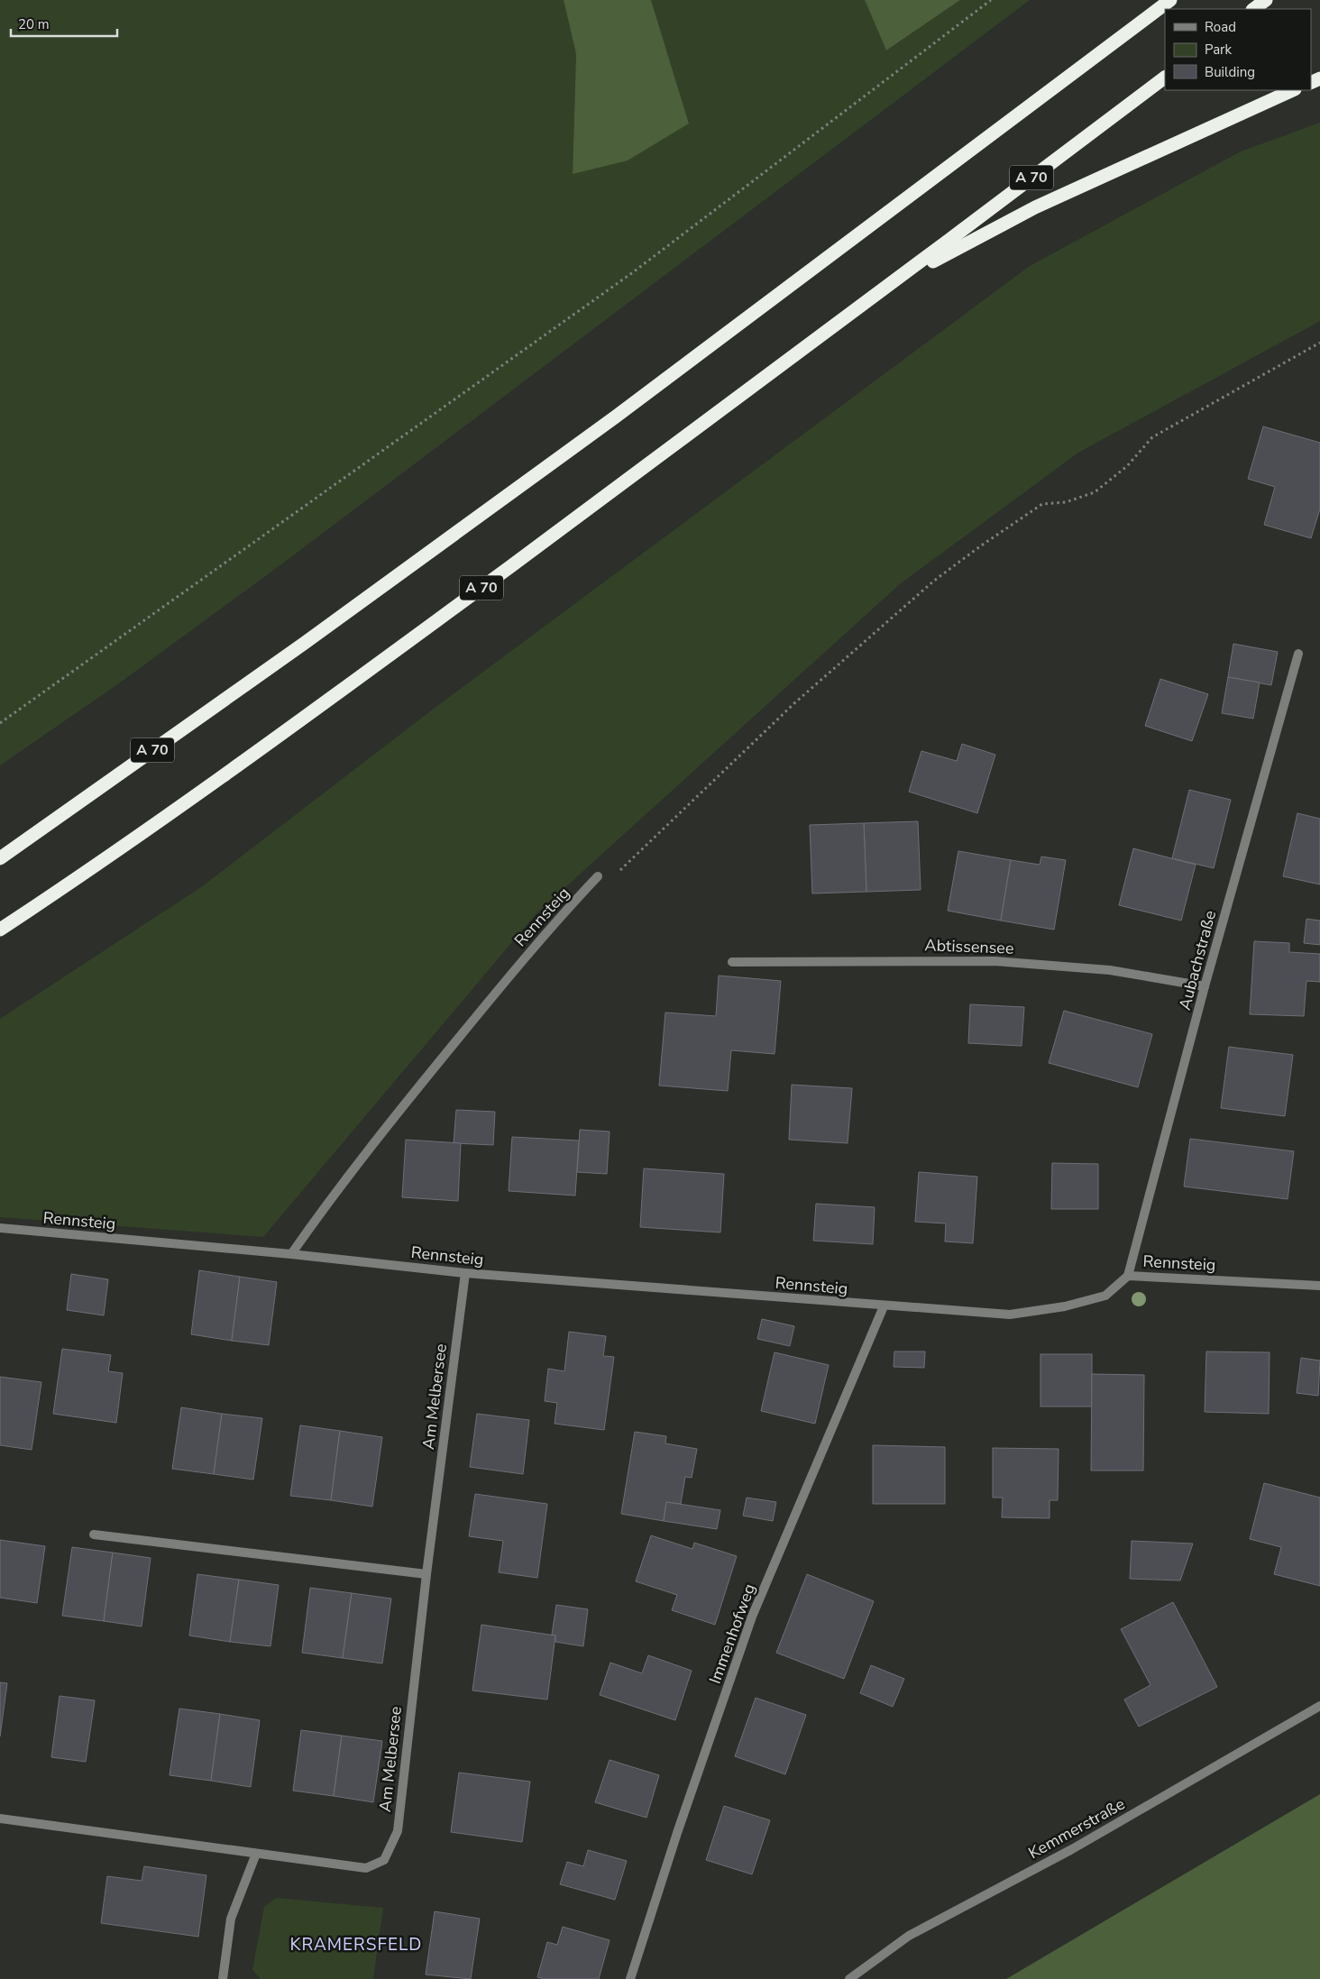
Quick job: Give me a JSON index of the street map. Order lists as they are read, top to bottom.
{
  "streets": {
    "highway": ["A 70"],
    "street": [
      "Rennsteig",
      "Abtissensee",
      "Aubachstraße",
      "Am Melbersee",
      "Immenhofweg",
      "Kemmerstraße"
    ]
  },
  "crossings": [
    ["Rennsteig", "Aubachstraße"],
    ["Rennsteig", "Am Melbersee"],
    ["Rennsteig", "Immenhofweg"],
    ["Abtissensee", "Aubachstraße"]
  ],
  "districts": ["KRAMERSFELD"],
  "legend": ["Road", "Park", "Building"],
  "scale_bar": "20 m"
}
